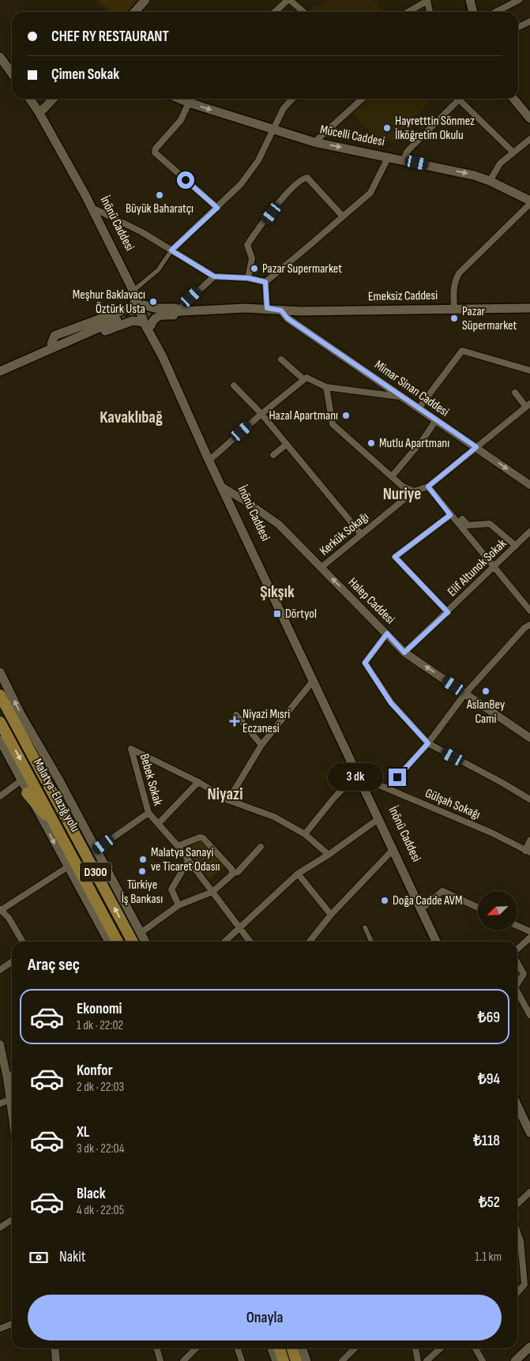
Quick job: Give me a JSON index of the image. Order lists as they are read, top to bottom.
{
  "streets": {
    "highway": ["Malatya-Elazığ yolu", "D300"],
    "main road": ["Mücelli Caddesi", "İnönü Caddesi", "Emeksiz Caddesi"],
    "street": [
      "Mimar Sinan Caddesi",
      "Kerkük Sokağı",
      "Elif Altunok Sokak",
      "Halep Caddesi",
      "Bebek Sokak",
      "Gülşah Sokağı"
    ]
  },
  "crossings": [
    ["İnönü Caddesi", "Emeksiz Caddesi"],
    ["İnönü Caddesi", "Halep Caddesi"],
    ["İnönü Caddesi", "Gülşah Sokağı"],
    ["Emeksiz Caddesi", "Mimar Sinan Caddesi"],
    ["Mimar Sinan Caddesi", "Kerkük Sokağı"],
    ["Kerkük Sokağı", "Halep Caddesi"],
    ["Elif Altunok Sokak", "Halep Caddesi"]
  ],
  "one_way": ["Mücelli Caddesi", "Halep Caddesi"],
  "districts": [
    "Kavaklıbağ",
    "Nuriye",
    "Şıkşık",
    "Niyazi"
  ],
  "places": {
    "other": [
      "Hayretttin Sönmez İlköğretim Okulu",
      "Büyük Baharatçı",
      "Pazar Supermarket",
      "Meşhur Baklavacı Öztürk Usta",
      "Pazar Süpermarket",
      "Hazal Apartmanı",
      "Mutlu Apartmanı",
      "AslanBey Cami",
      "Malatya Sanayi ve Ticaret Odasıı",
      "Türkiye İş Bankası",
      "Doğa Cadde AVM"
    ],
    "transit": ["Dörtyol"],
    "health": ["Niyazi Mısri Eczanesi"]
  },
  "north": "bottom left",
  "page": {
    "banner": ["CHEF RY RESTAURANT", "Çimen Sokak"],
    "bubble": "3 dk",
    "heading": "Araç seç",
    "list": [
      {
        "name": "Ekonomi",
        "note": "1 dk · 22:02",
        "value": "₺69"
      },
      {
        "name": "Konfor",
        "note": "2 dk · 22:03",
        "value": "₺94"
      },
      {
        "name": "XL",
        "note": "3 dk · 22:04",
        "value": "₺118"
      },
      {
        "name": "Black",
        "note": "4 dk · 22:05",
        "value": "₺52"
      }
    ],
    "pay": ["Nakit", "1.1 km"],
    "buttons": "Onayla"
  }
}
